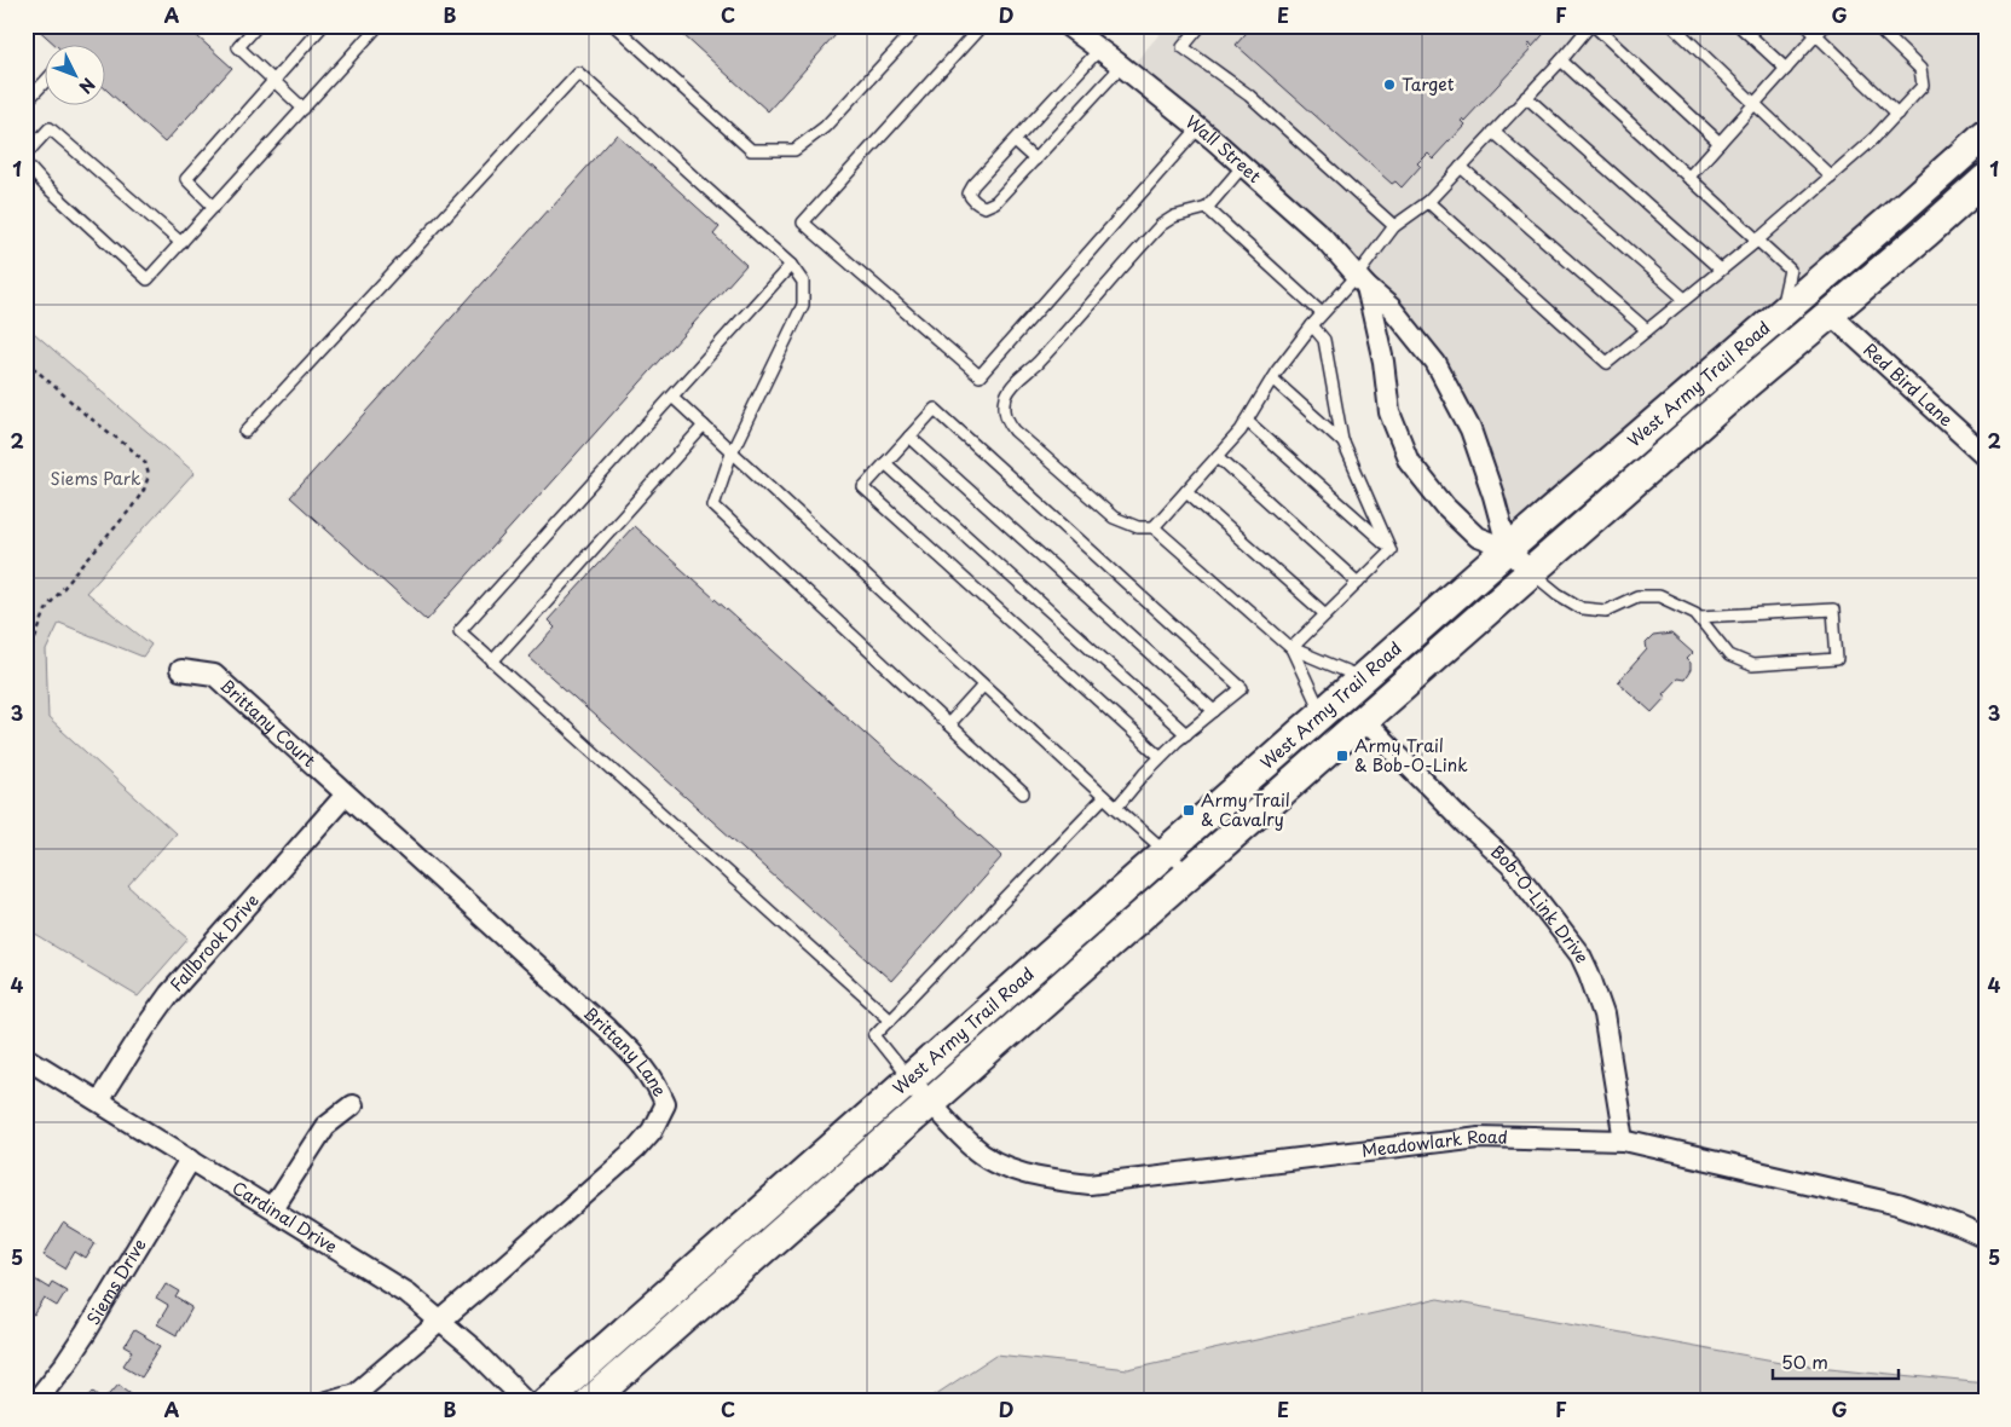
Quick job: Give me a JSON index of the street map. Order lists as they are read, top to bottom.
{
  "streets": {
    "main road": ["West Army Trail Road"],
    "street": [
      "Wall Street",
      "Red Bird Lane",
      "Brittany Court",
      "Bob-O-Link Drive",
      "Fallbrook Drive",
      "Brittany Lane",
      "Meadowlark Road",
      "Cardinal Drive",
      "Siems Drive"
    ]
  },
  "crossings": [
    ["Wall Street", "West Army Trail Road"],
    ["West Army Trail Road", "Red Bird Lane"],
    ["West Army Trail Road", "Bob-O-Link Drive"],
    ["West Army Trail Road", "Meadowlark Road"],
    ["Brittany Court", "Fallbrook Drive"],
    ["Brittany Court", "Brittany Lane"],
    ["Bob-O-Link Drive", "Meadowlark Road"],
    ["Fallbrook Drive", "Brittany Lane"],
    ["Fallbrook Drive", "Cardinal Drive"],
    ["Brittany Lane", "Cardinal Drive"],
    ["Cardinal Drive", "Siems Drive"]
  ],
  "parks": ["Siems Park"],
  "places": {
    "other": ["Target"],
    "transit": ["Army Trail & Bob-O-Link", "Army Trail & Cavalry"]
  },
  "scale_bar": "50 m",
  "north": "bottom right",
  "grid": {
    "columns": [
      "A",
      "B",
      "C",
      "D",
      "E",
      "F",
      "G"
    ],
    "rows": [
      "1",
      "2",
      "3",
      "4",
      "5"
    ]
  }
}
